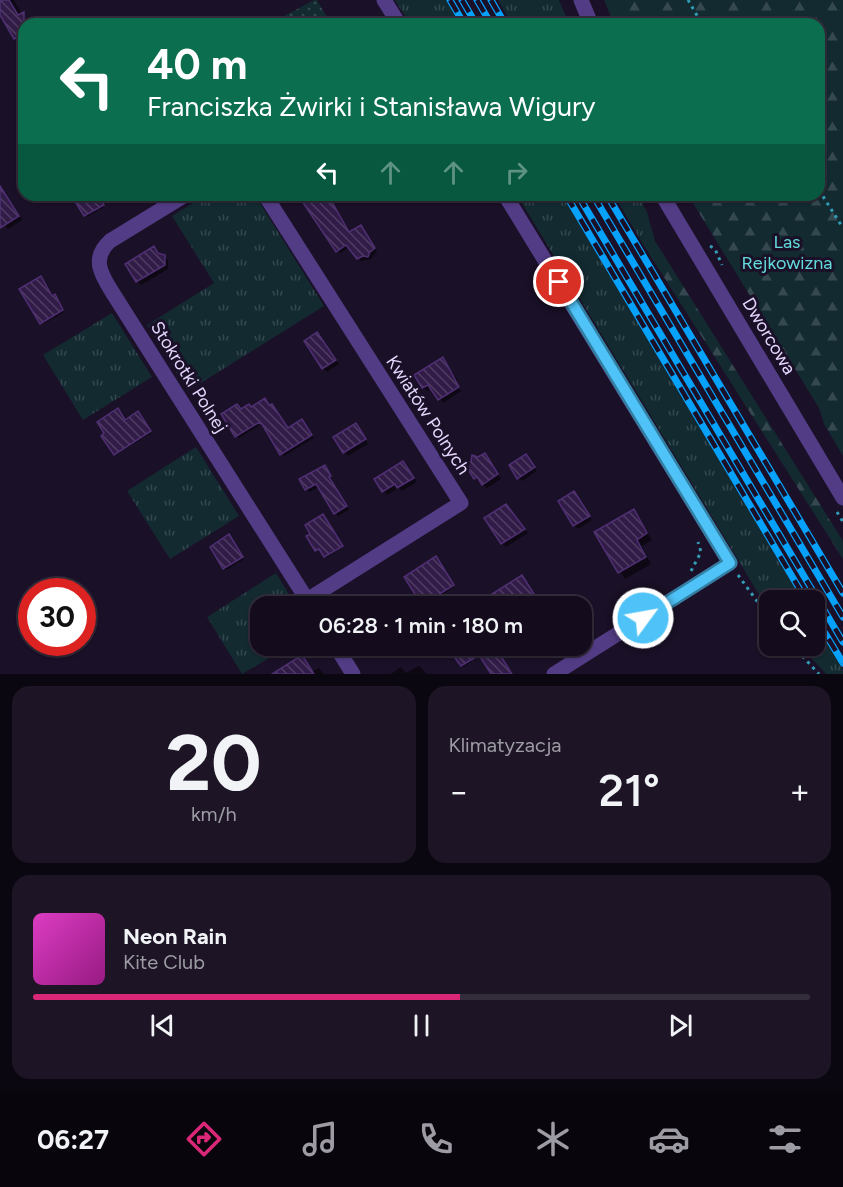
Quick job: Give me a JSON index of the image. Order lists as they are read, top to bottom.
{
  "streets": {
    "street": ["Dworcowa", "Stokrotki Polnej", "Kwiatów Polnych"]
  },
  "parks": ["Las Rejkowizna"],
  "page": {
    "turn": ["40 m", "Franciszka Żwirki i Stanisława Wigury"],
    "limit": "30",
    "trip": "06:28 · 1 min · 180 m",
    "tile": [
      ["20", "km/h"],
      "Klimatyzacja"
    ],
    "heat": ["−", "21°", "+"],
    "song": ["Neon Rain", "Kite Club"],
    "tabs": "06:27"
  }
}
